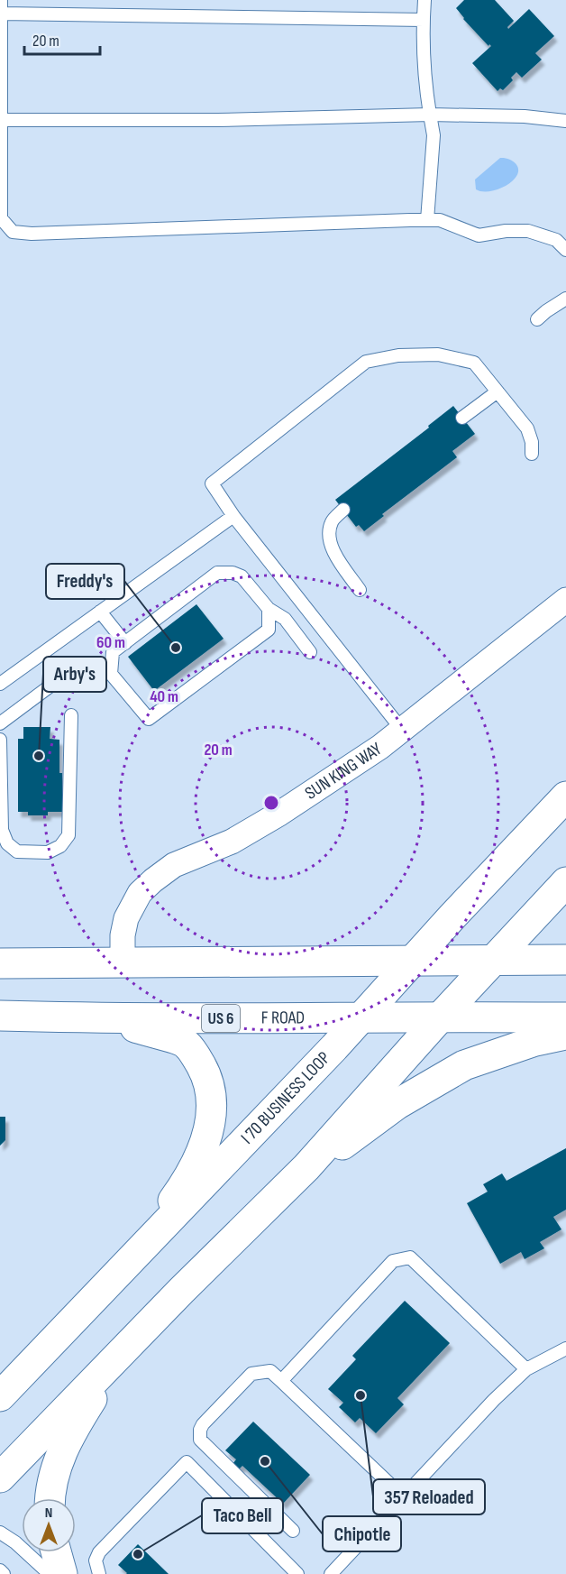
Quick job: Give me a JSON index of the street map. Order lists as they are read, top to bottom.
{
  "streets": {
    "main road": ["US 6", "F ROAD", "I 70 BUSINESS LOOP"],
    "street": ["SUN KING WAY"]
  },
  "crossings": [
    ["F ROAD", "I 70 BUSINESS LOOP"]
  ],
  "places": [
    "Freddy's",
    "Arby's",
    "357 Reloaded",
    "Chipotle",
    "Taco Bell"
  ],
  "scale_bar": "20 m",
  "north": "top",
  "rings": ["60 m", "40 m", "20 m"]
}
